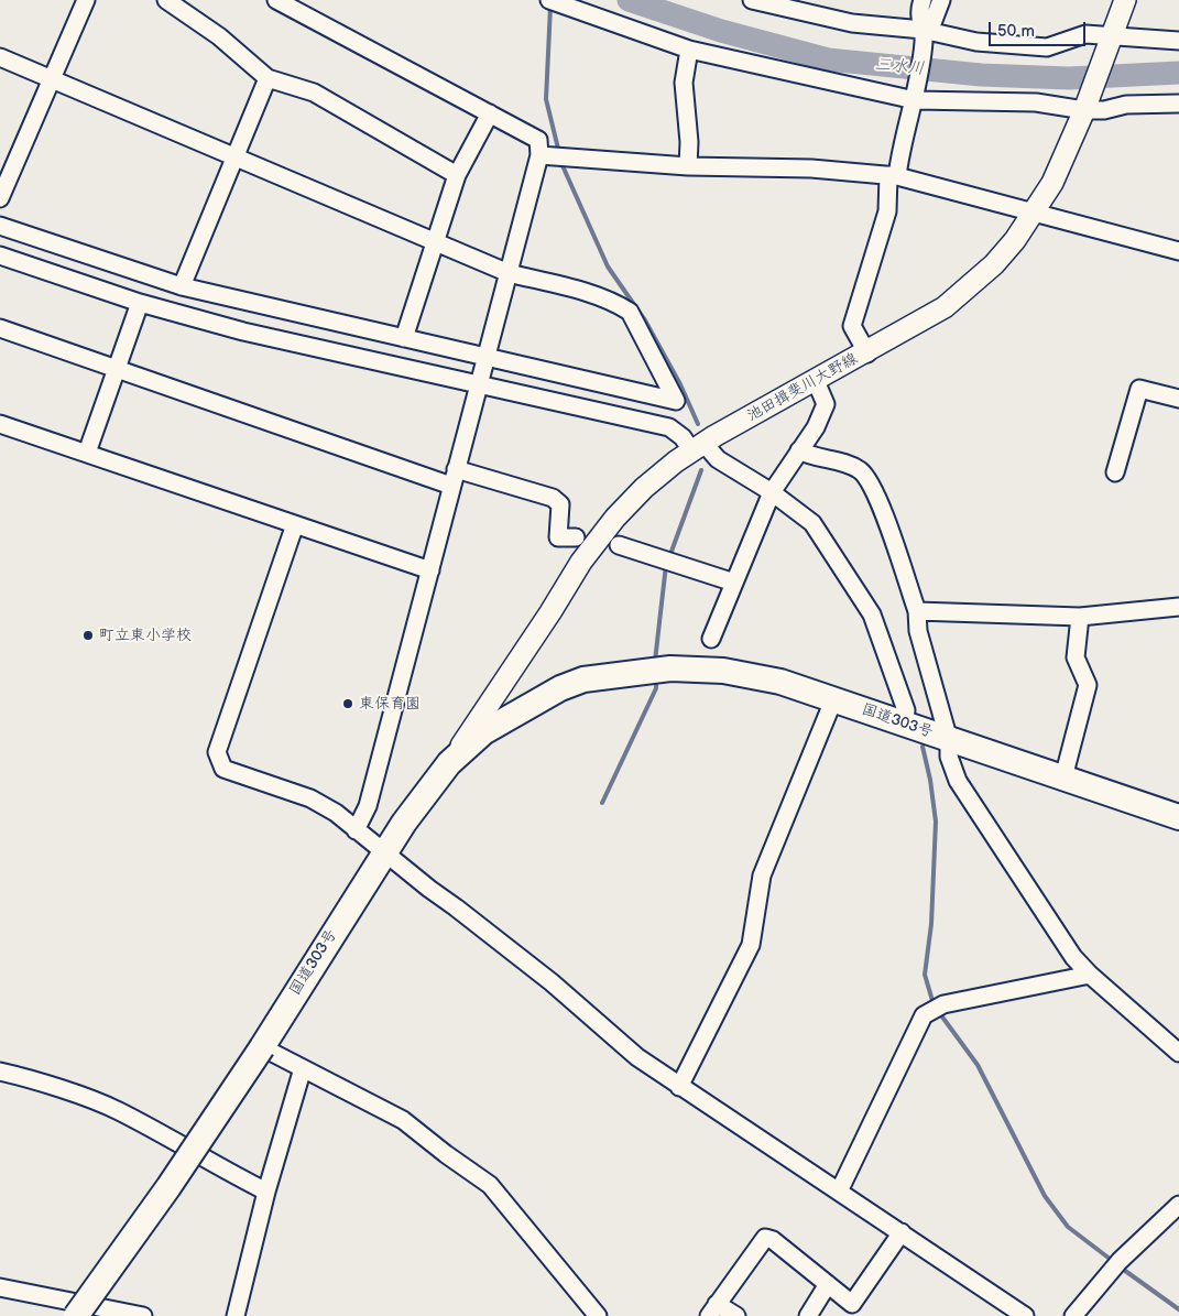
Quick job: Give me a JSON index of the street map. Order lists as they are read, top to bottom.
{
  "streets": {
    "highway": ["国道303号"],
    "main road": ["池田揖斐川大野線"]
  },
  "crossings": [
    ["池田揖斐川大野線", "国道303号"]
  ],
  "water": ["三水川"],
  "places": ["町立東小学校", "東保育園"],
  "scale_bar": "50 m"
}
